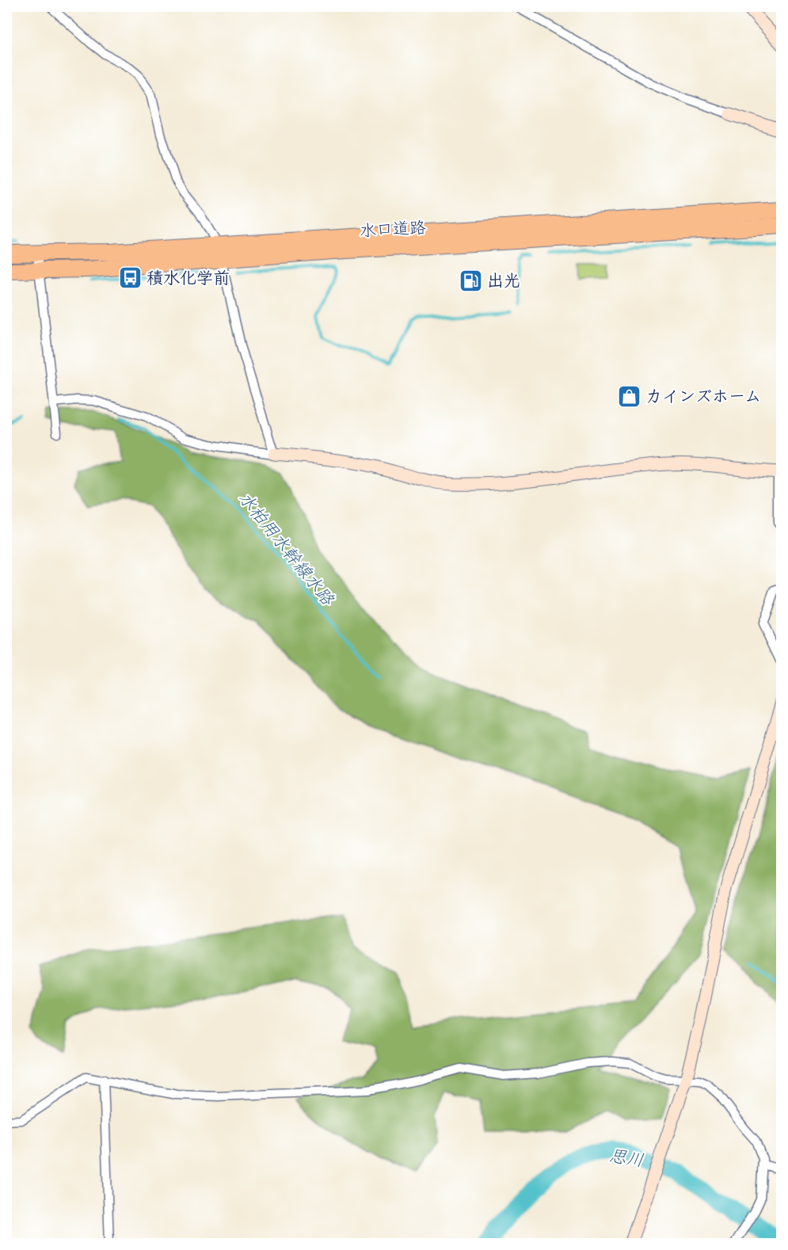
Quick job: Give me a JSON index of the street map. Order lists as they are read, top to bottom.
{
  "streets": {
    "highway": ["水口道路"]
  },
  "water": ["水柏用水幹線水路", "思川"],
  "places": {
    "bus stop": ["積水化学前"],
    "fuel station": ["出光"],
    "shop": ["カインズホーム"]
  }
}
